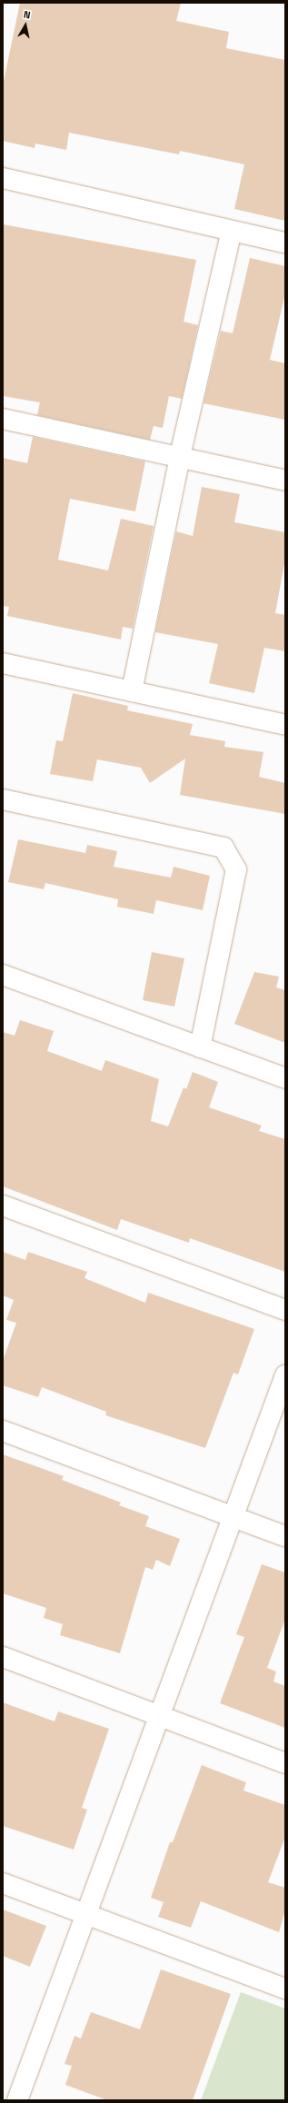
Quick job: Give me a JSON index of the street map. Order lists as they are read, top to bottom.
{
  "north": "top"
}
